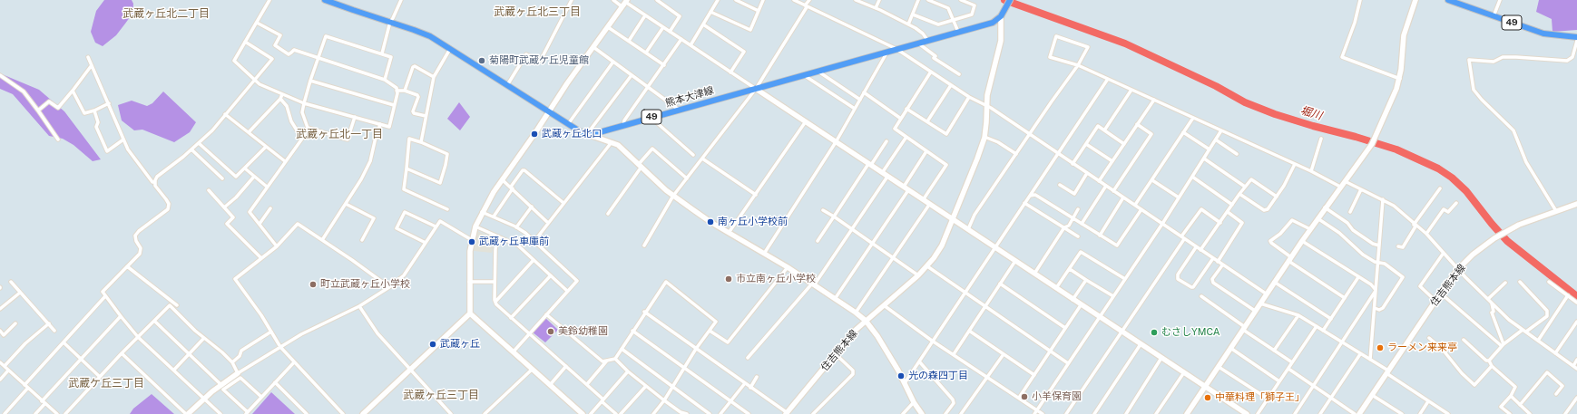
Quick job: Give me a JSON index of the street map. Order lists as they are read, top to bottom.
{
  "streets": {
    "main road": ["49", "熊本大津線"],
    "street": ["住吉熊本線"]
  },
  "districts": [
    "武蔵ヶ丘北三丁目",
    "武蔵ヶ丘北二丁目",
    "武蔵ヶ丘北一丁目",
    "武蔵ケ丘三丁目",
    "武蔵ヶ丘三丁目"
  ],
  "water": ["堀川"],
  "places": [
    "菊陽町武蔵ケ丘児童館",
    "武蔵ヶ丘北口",
    "南ヶ丘小学校前",
    "武蔵ヶ丘車庫前",
    "市立南ヶ丘小学校",
    "町立武蔵ヶ丘小学校",
    "美鈴幼稚園",
    "むさしYMCA",
    "武蔵ヶ丘",
    "ラーメン来来亭",
    "光の森四丁目",
    "小羊保育園",
    "中華料理「獅子王」"
  ]
}
